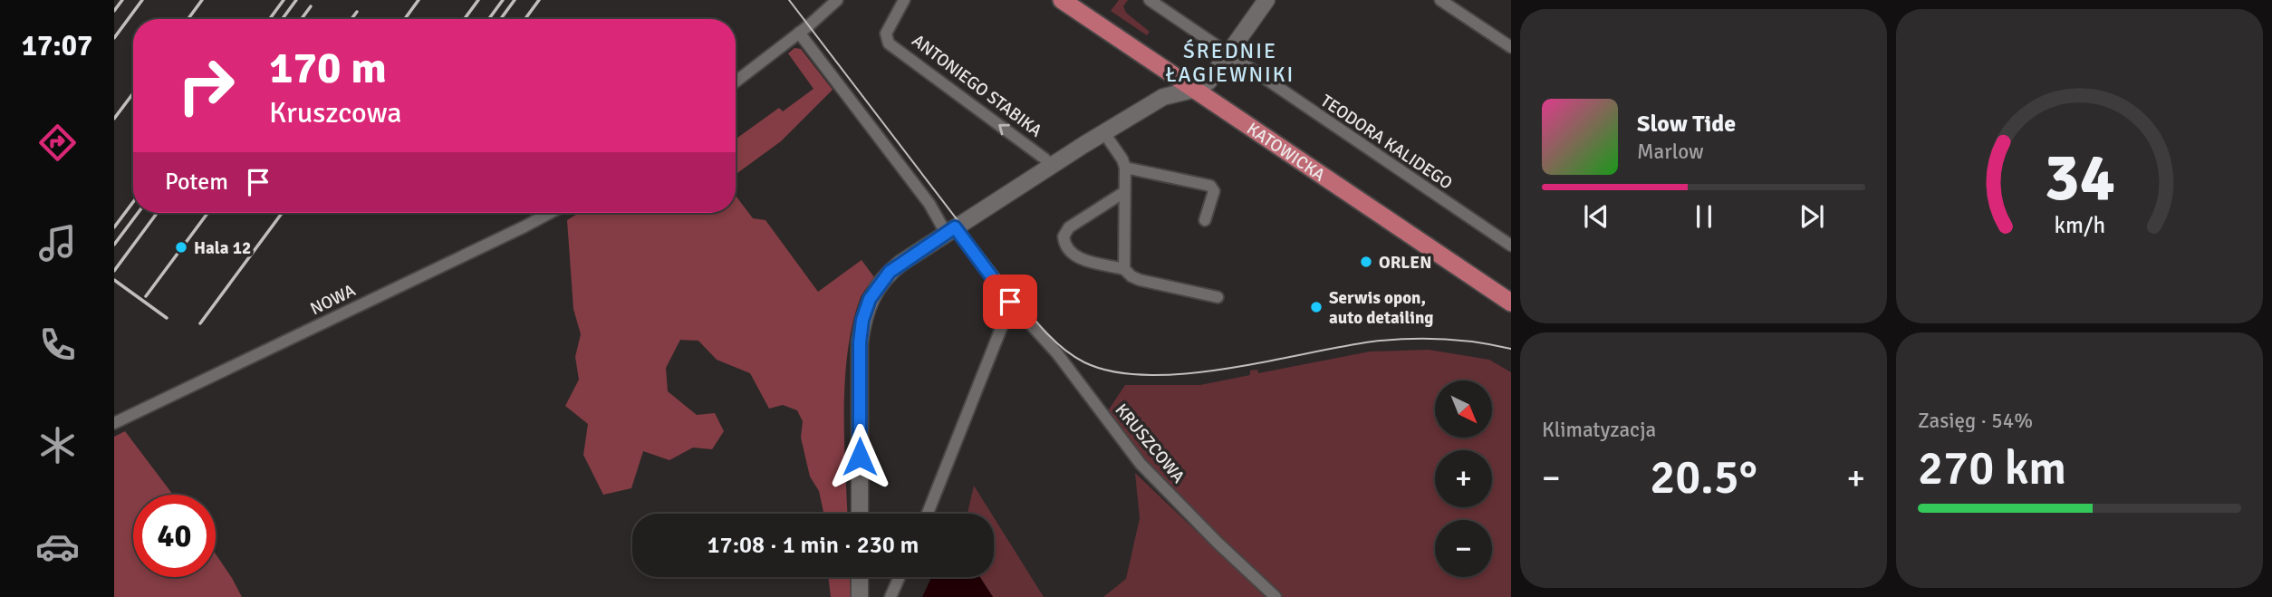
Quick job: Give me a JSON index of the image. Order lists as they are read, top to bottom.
{
  "streets": {
    "main road": ["KATOWICKA"],
    "street": [
      "ANTONIEGO STABIKA",
      "TEODORA KALIDEGO",
      "NOWA",
      "KRUSZCOWA"
    ]
  },
  "one_way": ["ANTONIEGO STABIKA"],
  "districts": ["ŚREDNIE ŁAGIEWNIKI"],
  "places": ["Hala 12", "ORLEN", "Serwis opon, auto detailing"],
  "north": "bottom right",
  "page": {
    "tabs": "17:07",
    "turn": ["170 m", "Kruszcowa"],
    "song": ["Slow Tide", "Marlow"],
    "then": "Potem",
    "tile": [
      "Klimatyzacja",
      ["Zasięg · 54%", "270 km"]
    ],
    "map_buttons": ["+", "−"],
    "heat": ["−", "20.5°", "+"],
    "limit": "40",
    "trip": "17:08 · 1 min · 230 m",
    "gauge": ["34", "km/h"]
  }
}
